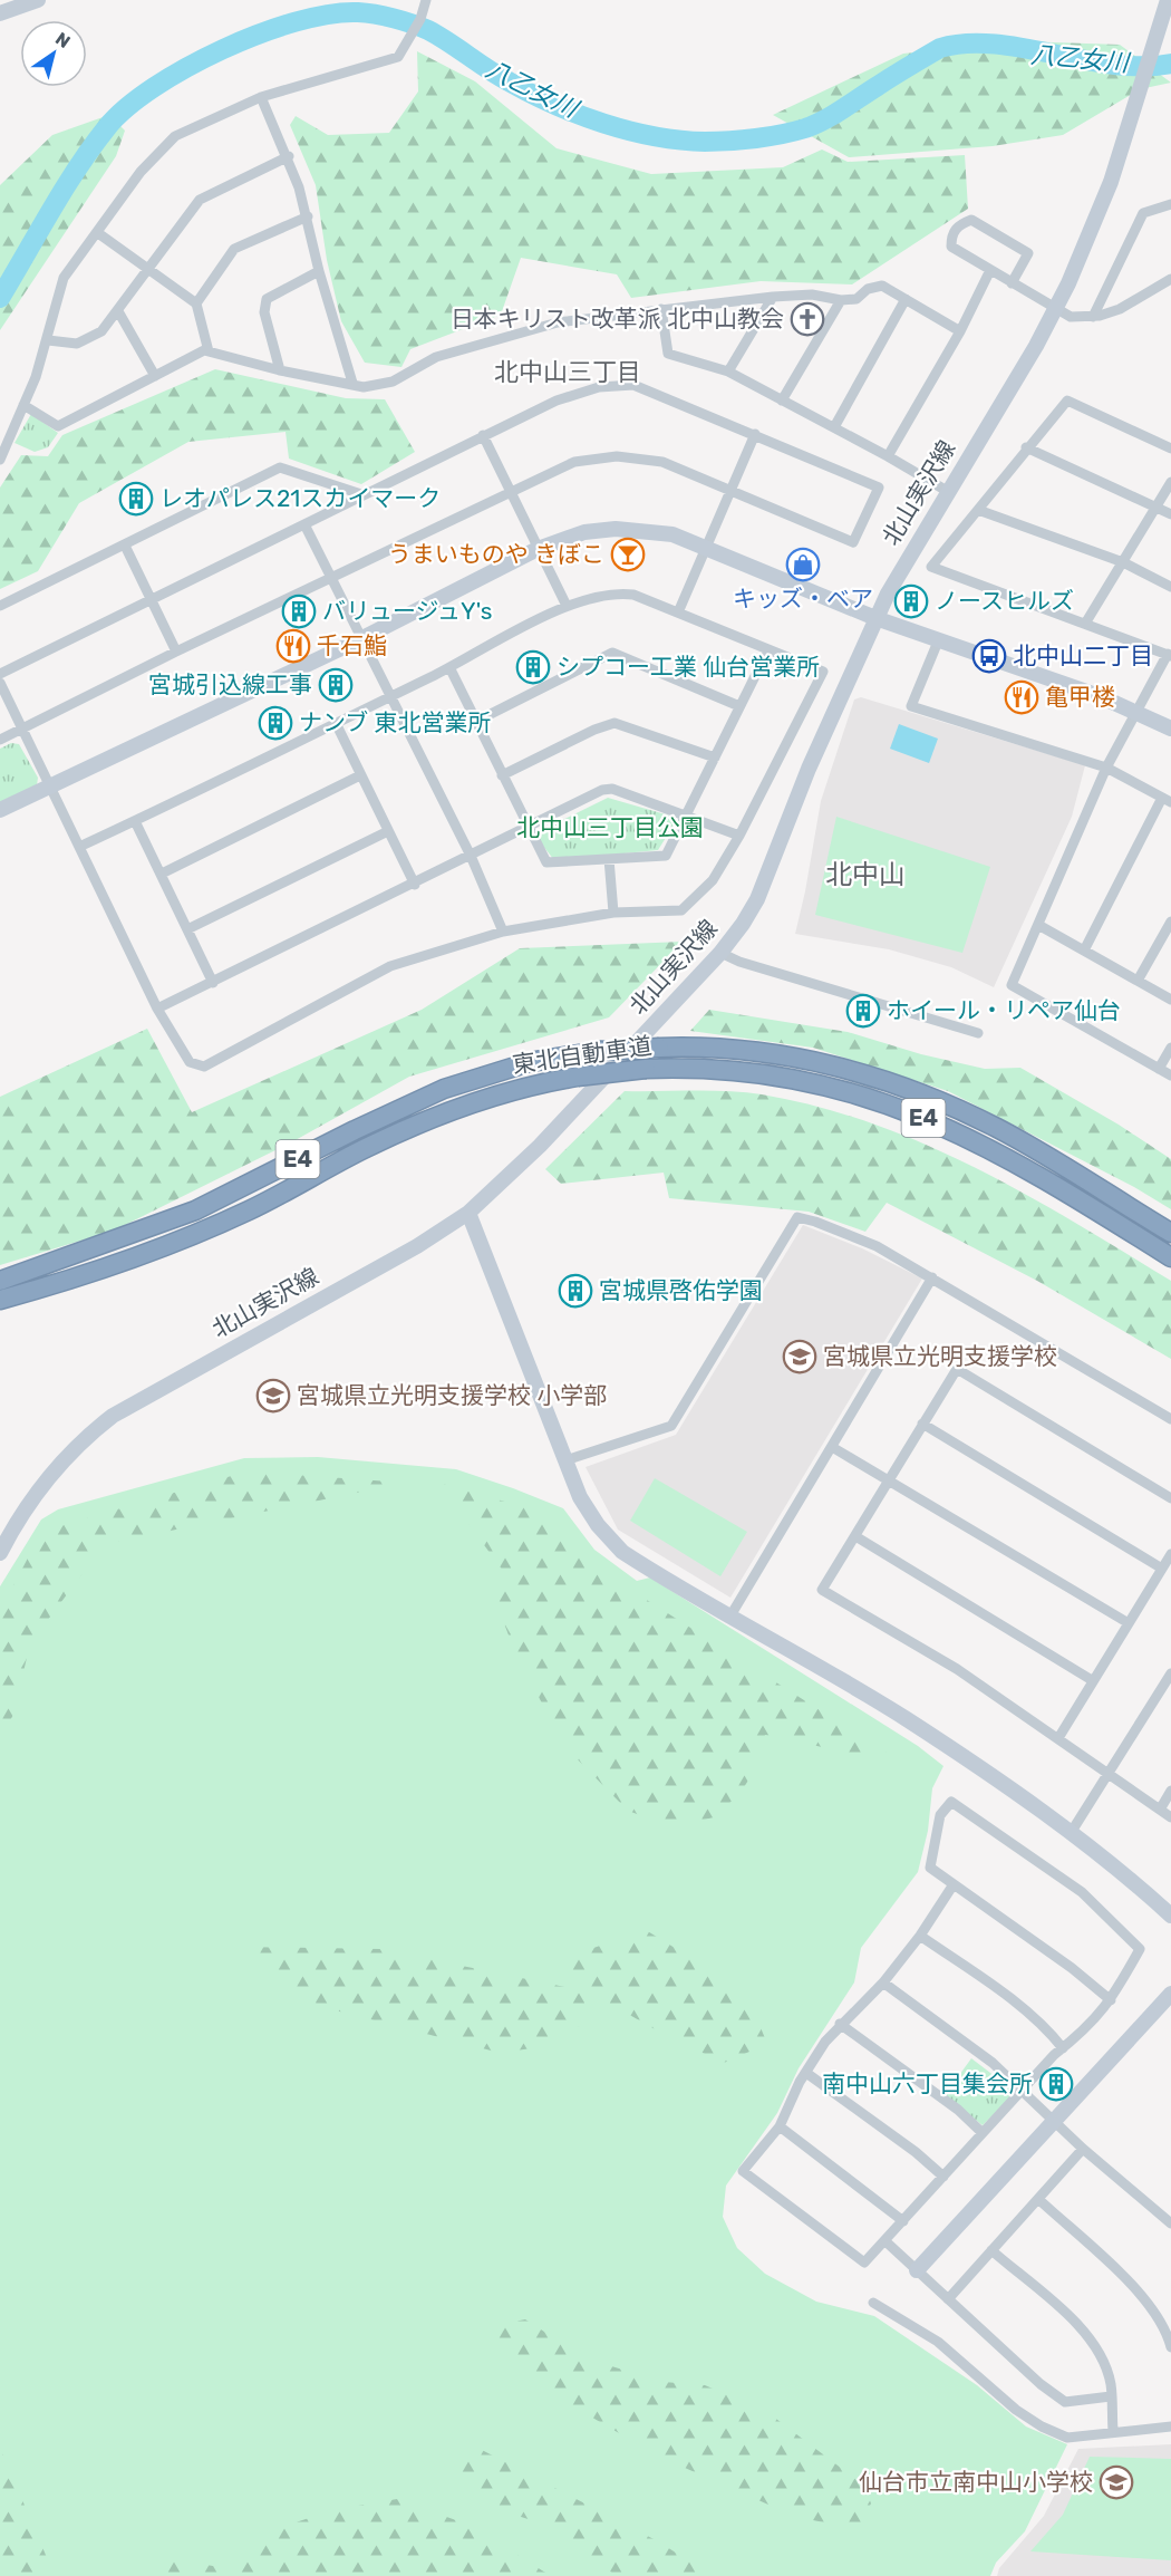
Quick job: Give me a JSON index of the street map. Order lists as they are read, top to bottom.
{
  "streets": {
    "highway": ["東北自動車道", "E4"],
    "street": ["北山実沢線"]
  },
  "districts": ["北中山三丁目", "北中山"],
  "water": ["八乙女川"],
  "parks": ["北中山三丁目公園"],
  "places": {
    "church": ["日本キリスト改革派 北中山教会"],
    "building": [
      "レオパレス21スカイマーク",
      "ノースヒルズ",
      "バリュージュY's",
      "シプコー工業 仙台営業所",
      "宮城引込線工事",
      "ナンブ 東北営業所",
      "ホイール・リペア仙台",
      "宮城県啓佑学園",
      "南中山六丁目集会所"
    ],
    "bar": ["うまいものや きぼこ"],
    "shop": ["キッズ・ベア"],
    "restaurant": ["千石鮨", "亀甲楼"],
    "bus stop": ["北中山二丁目"],
    "school or university": ["宮城県立光明支援学校", "宮城県立光明支援学校 小学部", "仙台市立南中山小学校"]
  },
  "north": "top right"
}
